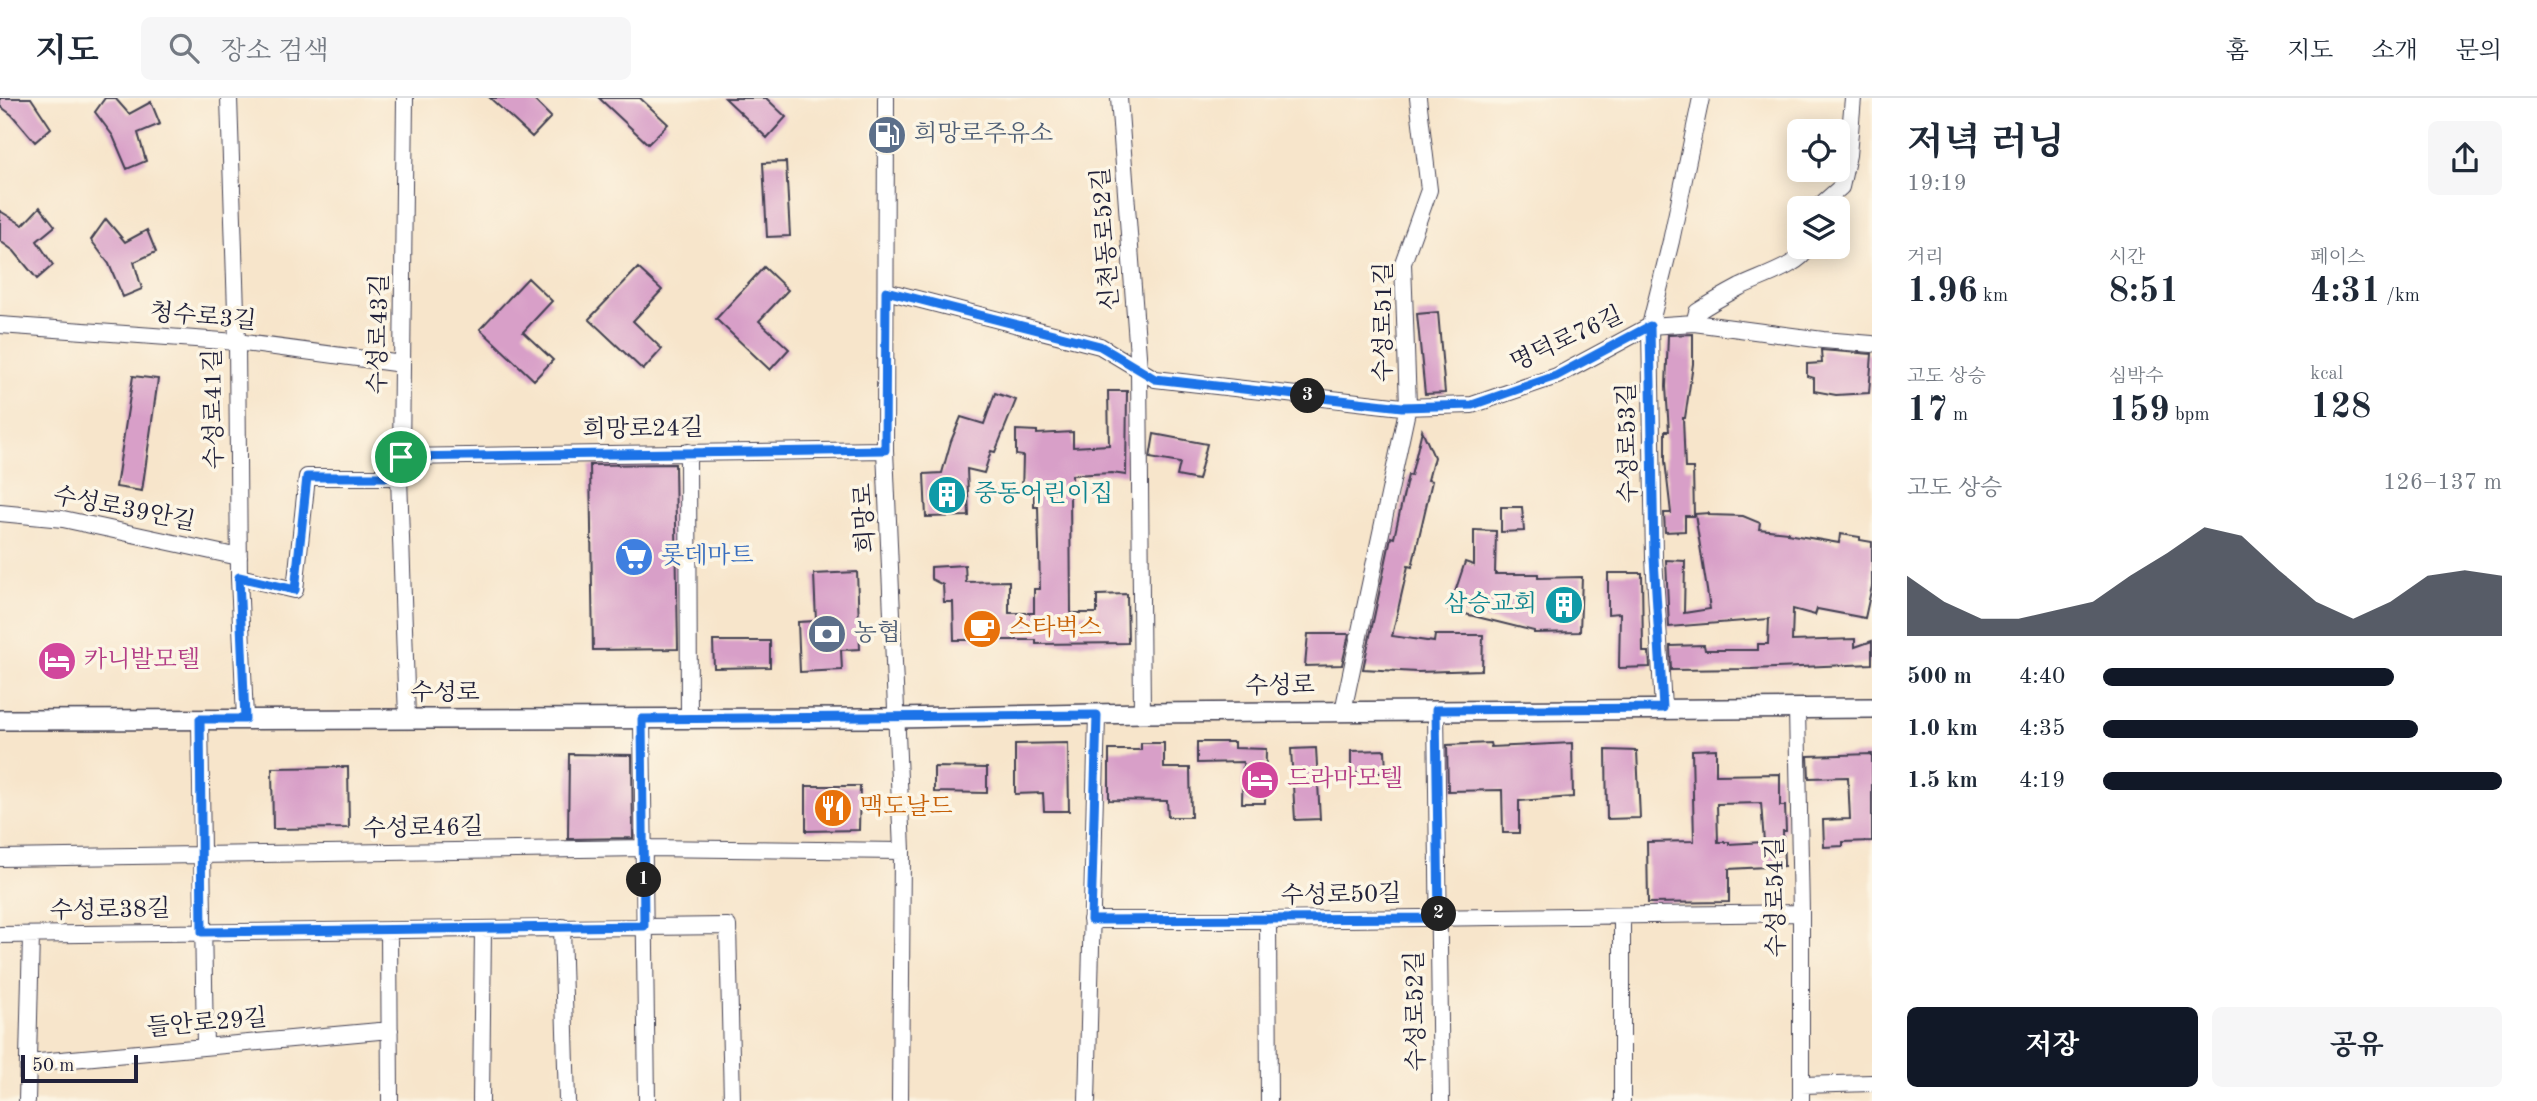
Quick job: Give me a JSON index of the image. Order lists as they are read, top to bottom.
{
  "streets": {
    "main road": ["수성로"],
    "street": [
      "신천동로52길",
      "청수로3길",
      "수성로51길",
      "수성로43길",
      "명덕로76길",
      "수성로41길",
      "희망로24길",
      "수성로53길",
      "수성로39안길",
      "희망로",
      "수성로46길",
      "수성로50길",
      "수성로54길",
      "수성로38길",
      "수성로52길",
      "들안로29길"
    ]
  },
  "crossings": [
    ["신천동로52길", "명덕로76길"],
    ["신천동로52길", "수성로"],
    ["청수로3길", "수성로43길"],
    ["청수로3길", "수성로41길"],
    ["수성로51길", "명덕로76길"],
    ["수성로51길", "수성로"],
    ["수성로43길", "희망로24길"],
    ["수성로43길", "수성로"],
    ["명덕로76길", "수성로53길"],
    ["명덕로76길", "희망로"],
    ["수성로41길", "수성로39안길"],
    ["수성로41길", "수성로"],
    ["희망로24길", "희망로"],
    ["수성로53길", "수성로"],
    ["희망로", "수성로"],
    ["수성로", "수성로54길"],
    ["수성로", "수성로52길"],
    ["수성로50길", "수성로54길"],
    ["수성로50길", "수성로52길"]
  ],
  "places": {
    "fuel station": ["희망로주유소"],
    "building": ["중동어린이집", "삼승교회"],
    "supermarket": ["롯데마트"],
    "cafe": ["스타벅스"],
    "bank": ["농협"],
    "hotel": ["카니발모텔", "드라마모텔"],
    "restaurant": ["맥도날드"]
  },
  "scale_bar": "50 m",
  "page": {
    "header": "지도",
    "search": "장소 검색",
    "nav": [
      "홈",
      "지도",
      "소개",
      "문의"
    ],
    "heading": ["저녁 러닝", "19:19"],
    "stats": [
      ["거리", "1.96 km"],
      ["시간", "8:51"],
      ["페이스", "4:31 /km"],
      ["고도 상승", "17 m"],
      ["심박수", "159 bpm"],
      ["kcal", "128"]
    ],
    "pins": ["3", "1", "2"],
    "chart": ["고도 상승", "126–137 m"],
    "list": [
      {
        "name": "500 m",
        "note": "4:40"
      },
      {
        "name": "1.0 km",
        "note": "4:35"
      },
      {
        "name": "1.5 km",
        "note": "4:19"
      }
    ],
    "buttons": ["저장", "공유"],
    "scale": "50 m"
  }
}
